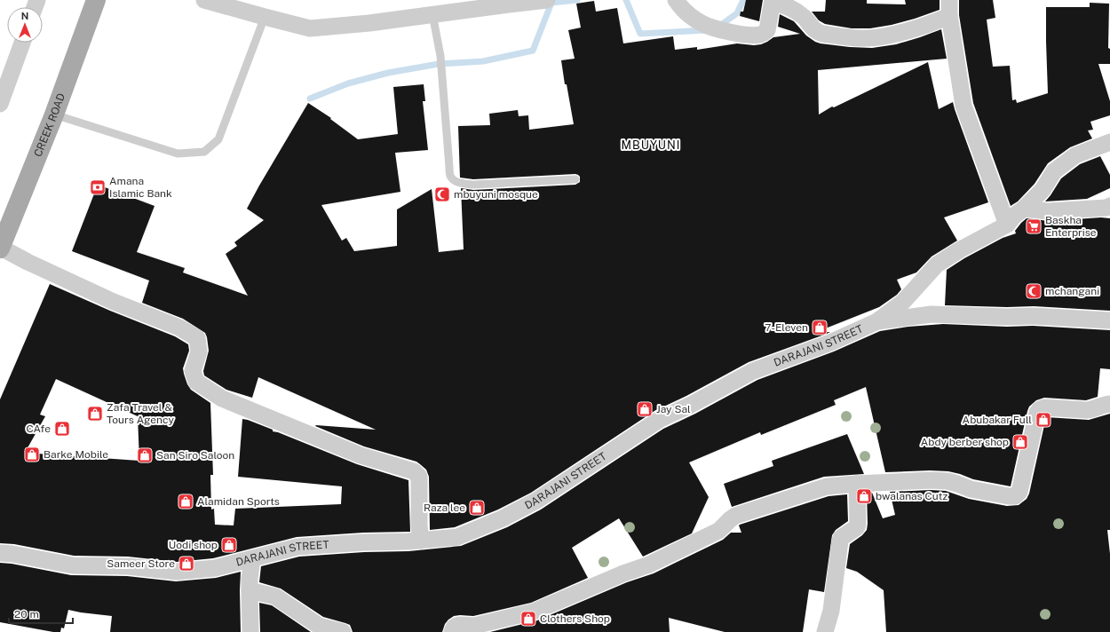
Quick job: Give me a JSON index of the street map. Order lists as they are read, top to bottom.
{
  "streets": {
    "main road": ["CREEK ROAD"],
    "street": ["DARAJANI STREET"]
  },
  "districts": ["MBUYUNI"],
  "places": {
    "bank": ["Amana Islamic Bank"],
    "mosque": ["mbuyuni mosque", "mchangani"],
    "supermarket": ["Baskha Enterprise"],
    "shop": [
      "7-Eleven",
      "Jay Sal",
      "Zafa Travel & Tours Agency",
      "Abubakar Full",
      "CAfe",
      "Abdy berber shop",
      "Barke Mobile",
      "San Siro Saloon",
      "bwalanas Cutz",
      "Alamidan Sports",
      "Raza lee",
      "Uodi shop",
      "Sameer Store",
      "Clothers Shop"
    ]
  },
  "scale_bar": "20 m",
  "north": "top"
}
